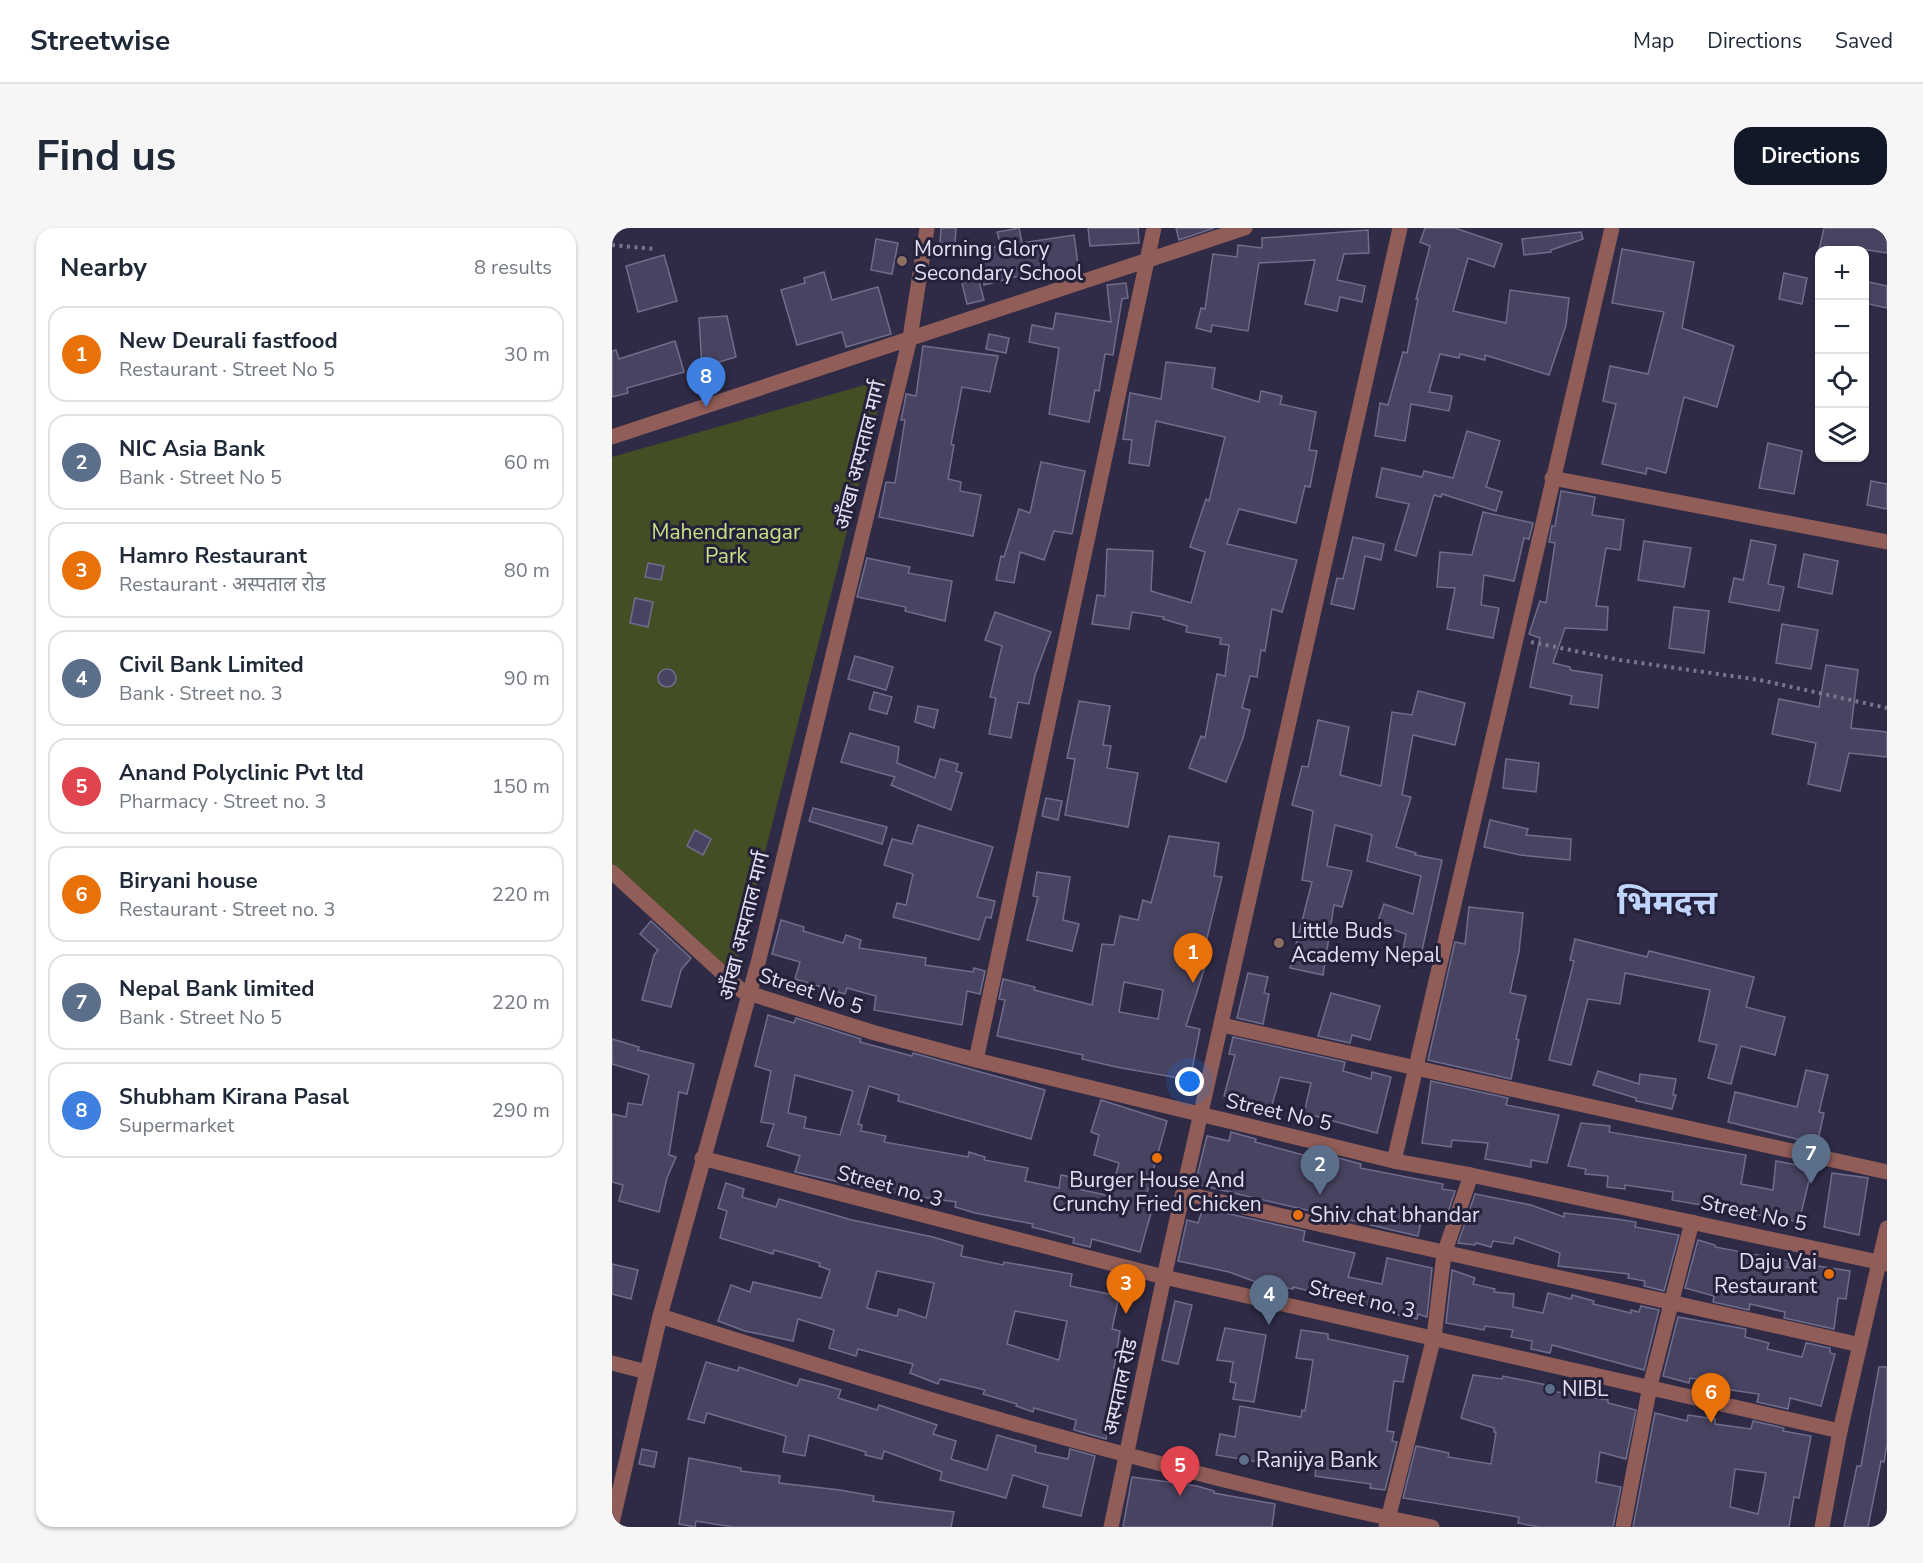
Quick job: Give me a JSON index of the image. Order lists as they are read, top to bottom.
{
  "streets": {
    "street": [
      "आँखा अस्पताल मार्ग",
      "Street No 5",
      "Street no. 3",
      "अस्पताल रोड"
    ]
  },
  "crossings": [
    ["आँखा अस्पताल मार्ग", "Street No 5"],
    ["आँखा अस्पताल मार्ग", "Street no. 3"],
    ["Street No 5", "अस्पताल रोड"],
    ["Street no. 3", "अस्पताल रोड"]
  ],
  "districts": ["भिमदत्त"],
  "parks": ["Mahendranagar Park"],
  "places": [
    "Morning Glory Secondary School",
    "Little Buds Academy Nepal",
    "Burger House And Crunchy Fried Chicken",
    "Shiv chat bhandar",
    "Daju Vai Restaurant",
    "NIBL",
    "Ranijya Bank"
  ],
  "page": {
    "header": "Streetwise",
    "nav": ["Map", "Directions", "Saved"],
    "buttons": "Directions",
    "title": "Find us",
    "heading": ["Nearby", "8 results"],
    "map_buttons": ["+", "−"],
    "list": [
      {
        "mark": "1",
        "name": "New Deurali fastfood",
        "note": "Restaurant · Street No 5",
        "value": "30 m"
      },
      {
        "mark": "2",
        "name": "NIC Asia Bank",
        "note": "Bank · Street No 5",
        "value": "60 m"
      },
      {
        "mark": "3",
        "name": "Hamro Restaurant",
        "note": "Restaurant · अस्पताल रोड",
        "value": "80 m"
      },
      {
        "mark": "4",
        "name": "Civil Bank Limited",
        "note": "Bank · Street no. 3",
        "value": "90 m"
      },
      {
        "mark": "5",
        "name": "Anand Polyclinic Pvt ltd",
        "note": "Pharmacy · Street no. 3",
        "value": "150 m"
      },
      {
        "mark": "6",
        "name": "Biryani house",
        "note": "Restaurant · Street no. 3",
        "value": "220 m"
      },
      {
        "mark": "7",
        "name": "Nepal Bank limited",
        "note": "Bank · Street No 5",
        "value": "220 m"
      },
      {
        "mark": "8",
        "name": "Shubham Kirana Pasal",
        "note": "Supermarket",
        "value": "290 m"
      }
    ],
    "pins": [
      "8",
      "1",
      "7",
      "2",
      "3",
      "4",
      "6",
      "5"
    ]
  }
}
